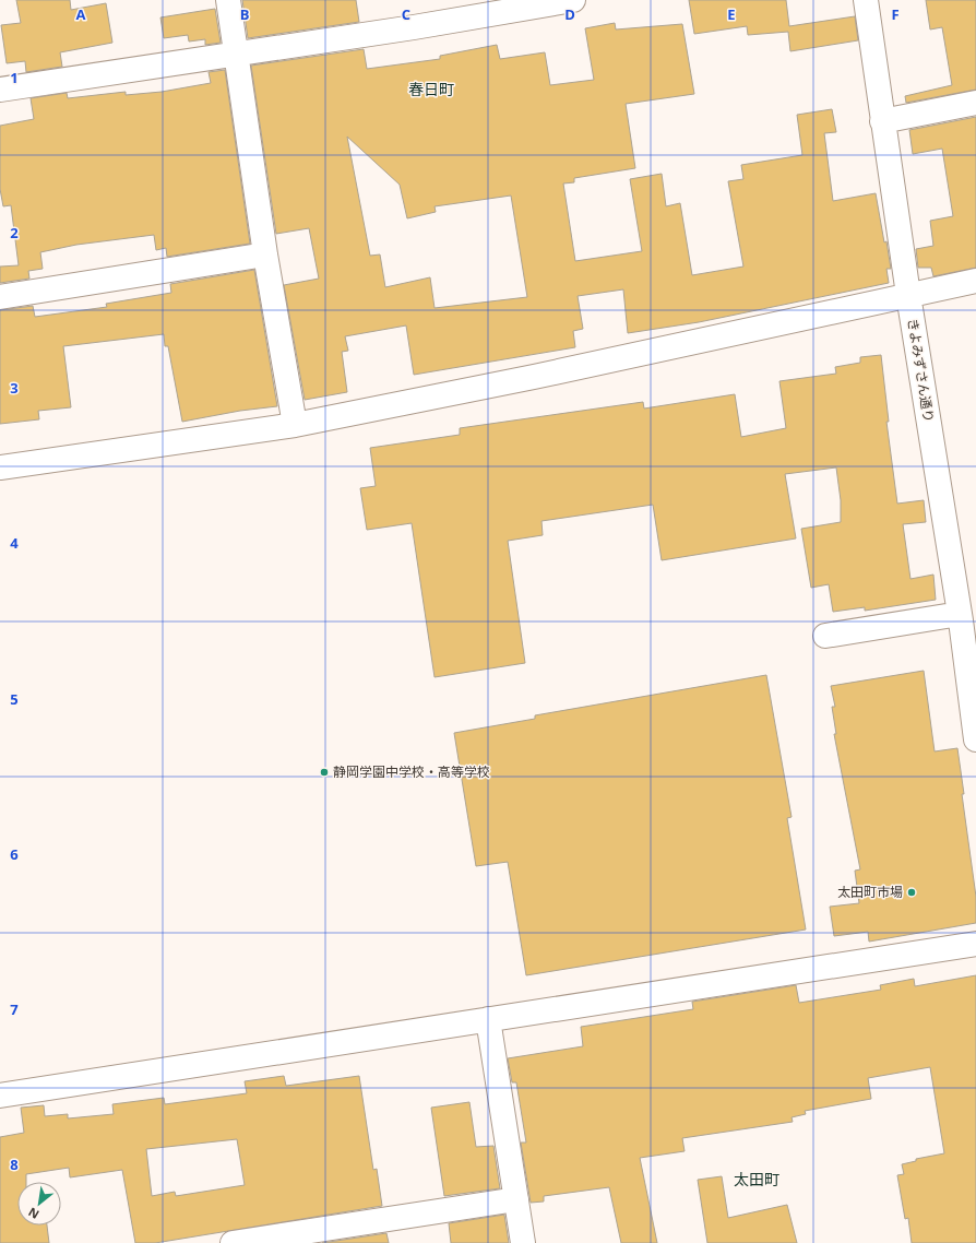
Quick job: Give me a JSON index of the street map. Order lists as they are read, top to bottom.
{
  "streets": {
    "street": ["きよみずさん通り"]
  },
  "districts": ["春日町", "太田町"],
  "places": ["静岡学園中学校・高等学校", "太田町市場"],
  "north": "bottom left",
  "grid": {
    "columns": [
      "A",
      "B",
      "C",
      "D",
      "E",
      "F"
    ],
    "rows": [
      "1",
      "2",
      "3",
      "4",
      "5",
      "6",
      "7",
      "8"
    ]
  }
}
